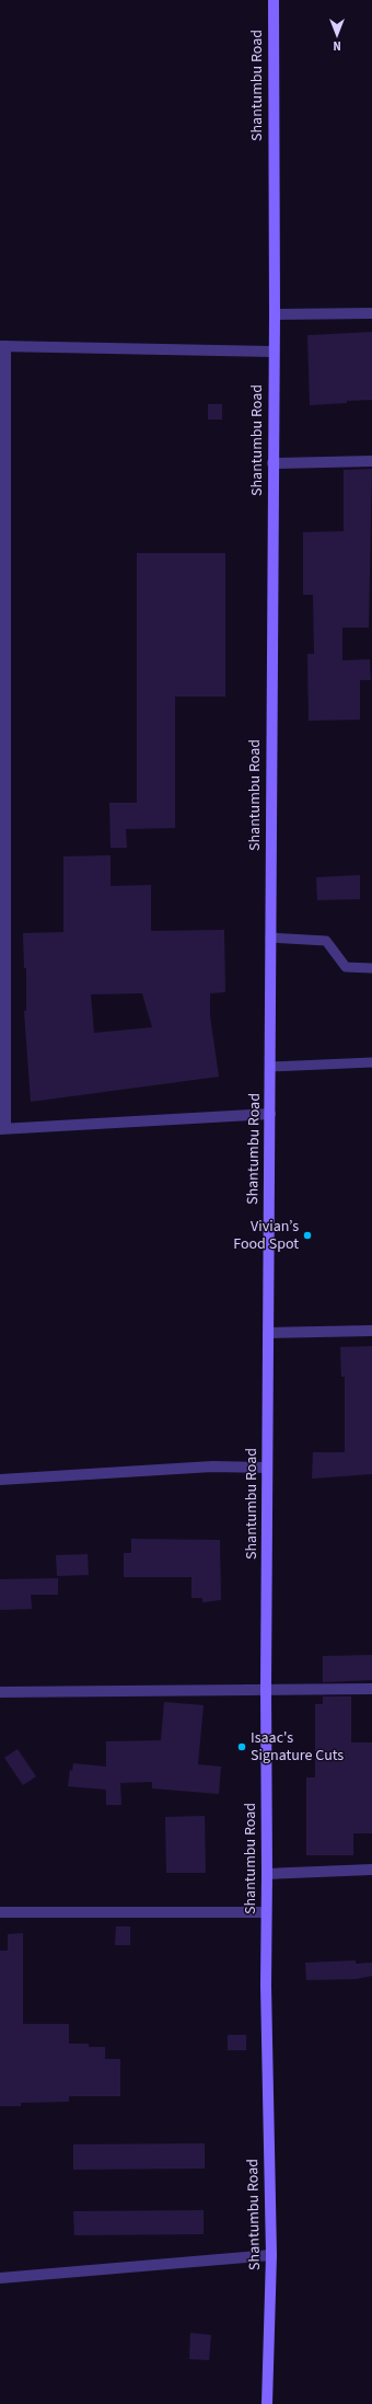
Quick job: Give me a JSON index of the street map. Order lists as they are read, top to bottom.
{
  "streets": {
    "street": ["Shantumbu Road"]
  },
  "places": ["Vivian’s Food Spot", "Isaac's Signature Cuts"],
  "north": "bottom"
}
